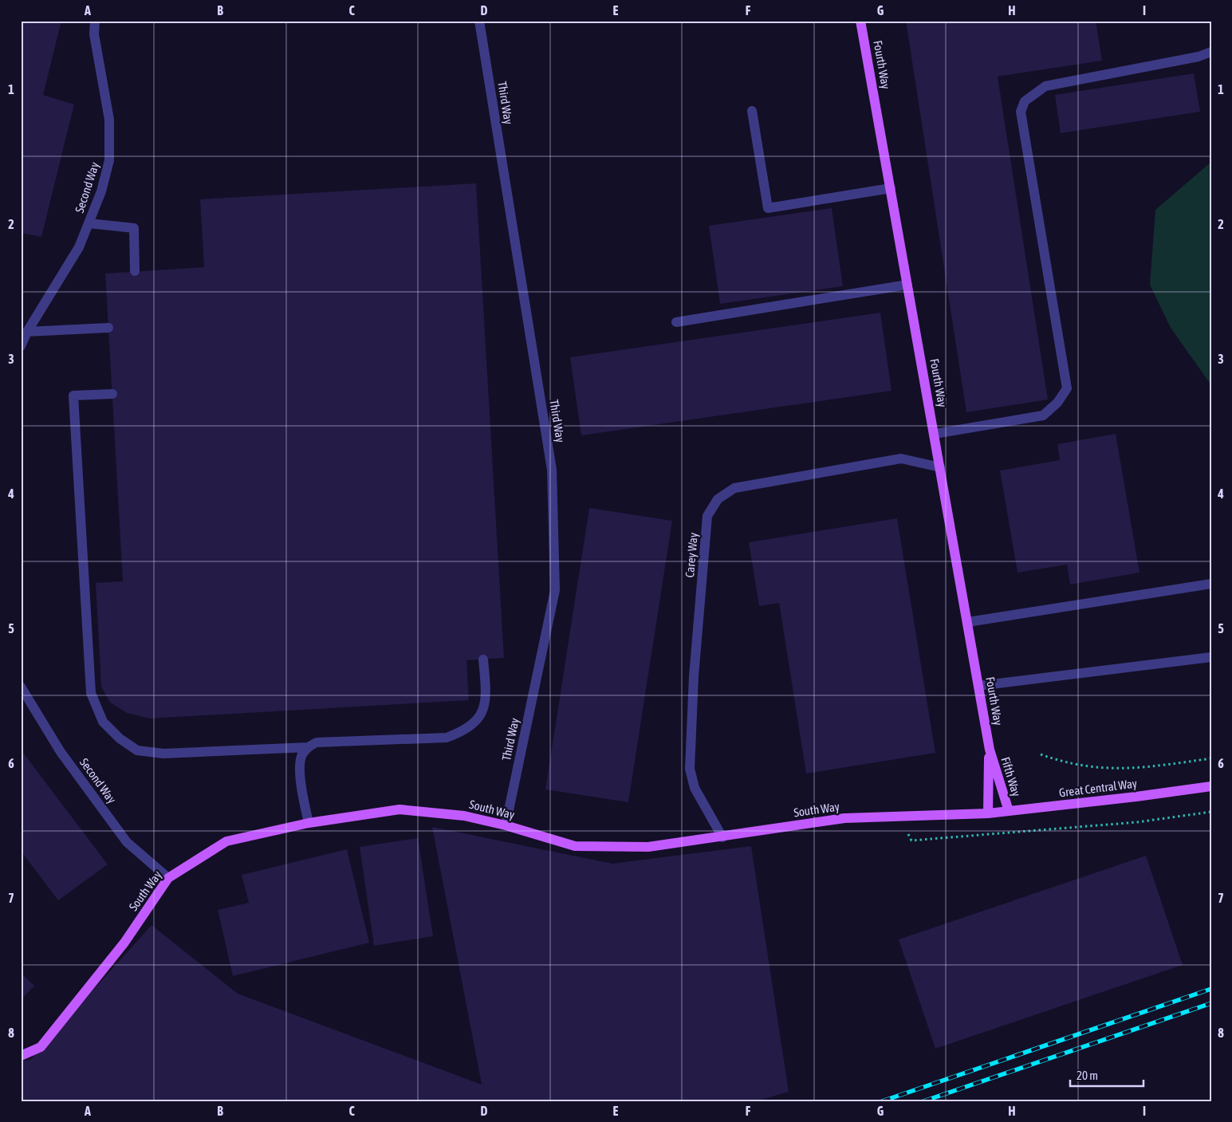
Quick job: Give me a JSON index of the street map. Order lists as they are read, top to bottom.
{
  "streets": {
    "main road": [
      "Fourth Way",
      "Fifth Way",
      "Great Central Way",
      "South Way"
    ],
    "street": ["Third Way", "Second Way", "Carey Way"]
  },
  "crossings": [
    ["Fourth Way", "Carey Way"],
    ["Fourth Way", "Fifth Way"],
    ["Third Way", "South Way"],
    ["Second Way", "South Way"],
    ["Carey Way", "South Way"],
    ["Fifth Way", "Great Central Way"],
    ["Great Central Way", "South Way"]
  ],
  "scale_bar": "20 m",
  "grid": {
    "columns": [
      "A",
      "B",
      "C",
      "D",
      "E",
      "F",
      "G",
      "H",
      "I"
    ],
    "rows": [
      "1",
      "2",
      "3",
      "4",
      "5",
      "6",
      "7",
      "8"
    ]
  }
}
